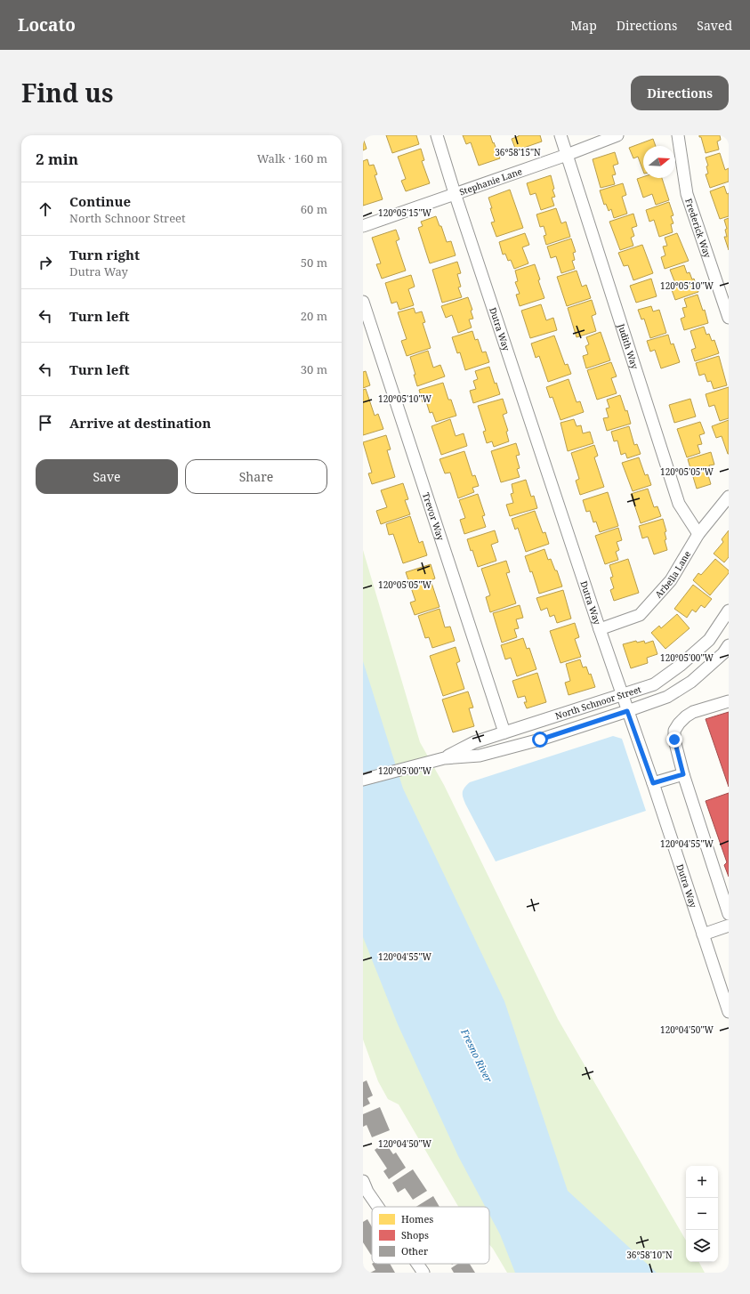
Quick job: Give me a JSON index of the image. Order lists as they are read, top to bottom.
{
  "streets": {
    "street": [
      "Stephanie Lane",
      "Frederick Way",
      "Dutra Way",
      "Judith Way",
      "Trevor Way",
      "Arbella Lane",
      "North Schnoor Street"
    ]
  },
  "crossings": [
    ["Stephanie Lane", "Dutra Way"],
    ["Stephanie Lane", "Judith Way"],
    ["Dutra Way", "Arbella Lane"],
    ["Dutra Way", "North Schnoor Street"],
    ["Judith Way", "Arbella Lane"],
    ["Trevor Way", "North Schnoor Street"]
  ],
  "water": ["Fresno River"],
  "legend": ["Homes", "Shops", "Other"],
  "north": "right",
  "page": {
    "header": "Locato",
    "nav": ["Map", "Directions", "Saved"],
    "title": "Find us",
    "buttons": [
      "Directions",
      ["Save", "Share"]
    ],
    "heading": ["2 min", "Walk · 160 m"],
    "list": [
      ["Continue", "North Schnoor Street", "60 m"],
      ["Turn right", "Dutra Way", "50 m"],
      ["Turn left", "20 m"],
      ["Turn left", "30 m"],
      "Arrive at destination"
    ],
    "map_buttons": ["+", "−"]
  },
  "coordinates": [
    "36°58'15\"N",
    "120°05'15\"W",
    "120°05'10\"W",
    "120°05'05\"W",
    "120°05'00\"W",
    "120°04'55\"W",
    "120°04'50\"W",
    "36°58'10\"N"
  ]
}
